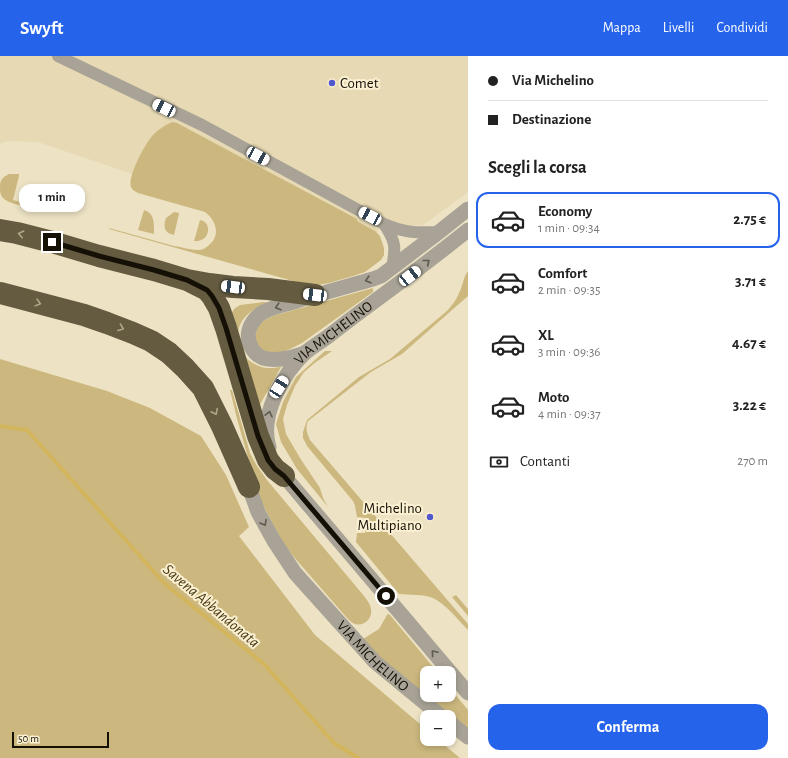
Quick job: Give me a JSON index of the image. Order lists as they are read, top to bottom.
{
  "streets": {
    "street": ["VIA MICHELINO"]
  },
  "water": ["Savena Abbandonata"],
  "places": ["Comet", "Michelino Multipiano"],
  "scale_bar": "50 m",
  "page": {
    "header": "Swyft",
    "nav": ["Mappa", "Livelli", "Condividi"],
    "banner": ["Via Michelino", "Destinazione"],
    "heading": "Scegli la corsa",
    "bubble": "1 min",
    "list": [
      {
        "name": "Economy",
        "note": "1 min · 09:34",
        "value": "2.75 €"
      },
      {
        "name": "Comfort",
        "note": "2 min · 09:35",
        "value": "3.71 €"
      },
      {
        "name": "XL",
        "note": "3 min · 09:36",
        "value": "4.67 €"
      },
      {
        "name": "Moto",
        "note": "4 min · 09:37",
        "value": "3.22 €"
      }
    ],
    "pay": ["Contanti", "270 m"],
    "map_buttons": ["+", "−"],
    "buttons": "Conferma",
    "scale": "50 m"
  }
}
